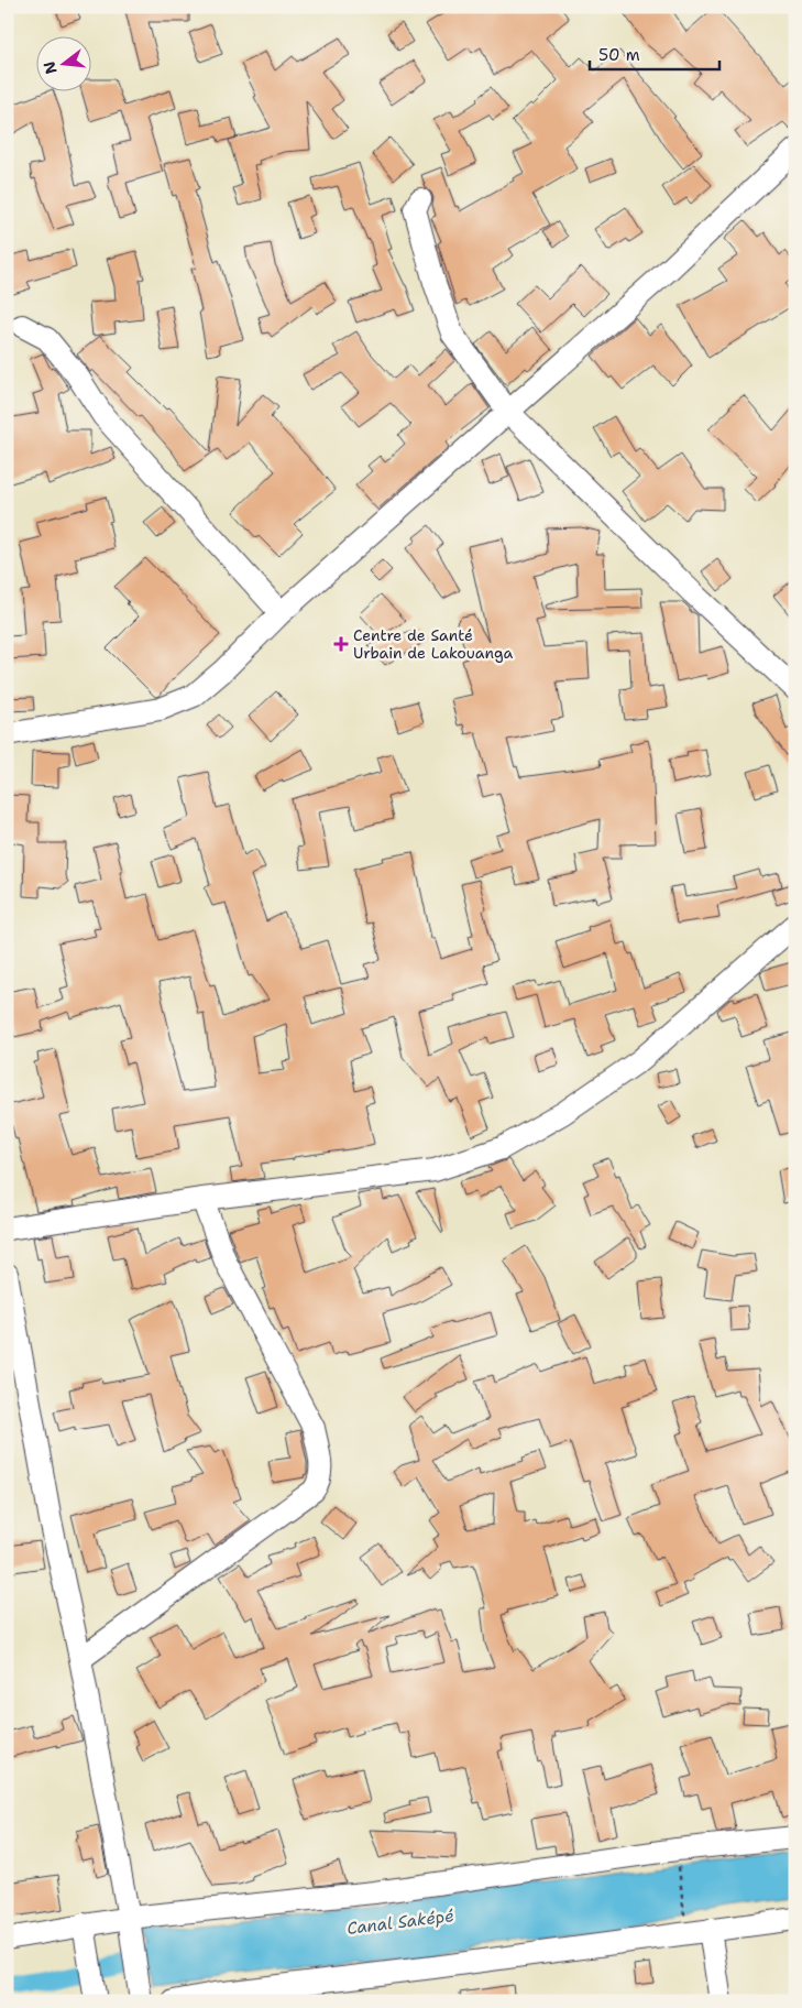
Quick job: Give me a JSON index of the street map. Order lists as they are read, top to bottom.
{
  "water": ["Canal Saképé"],
  "places": {
    "health": ["Centre de Santé Urbain de Lakouanga"]
  },
  "scale_bar": "50 m",
  "north": "left"
}
